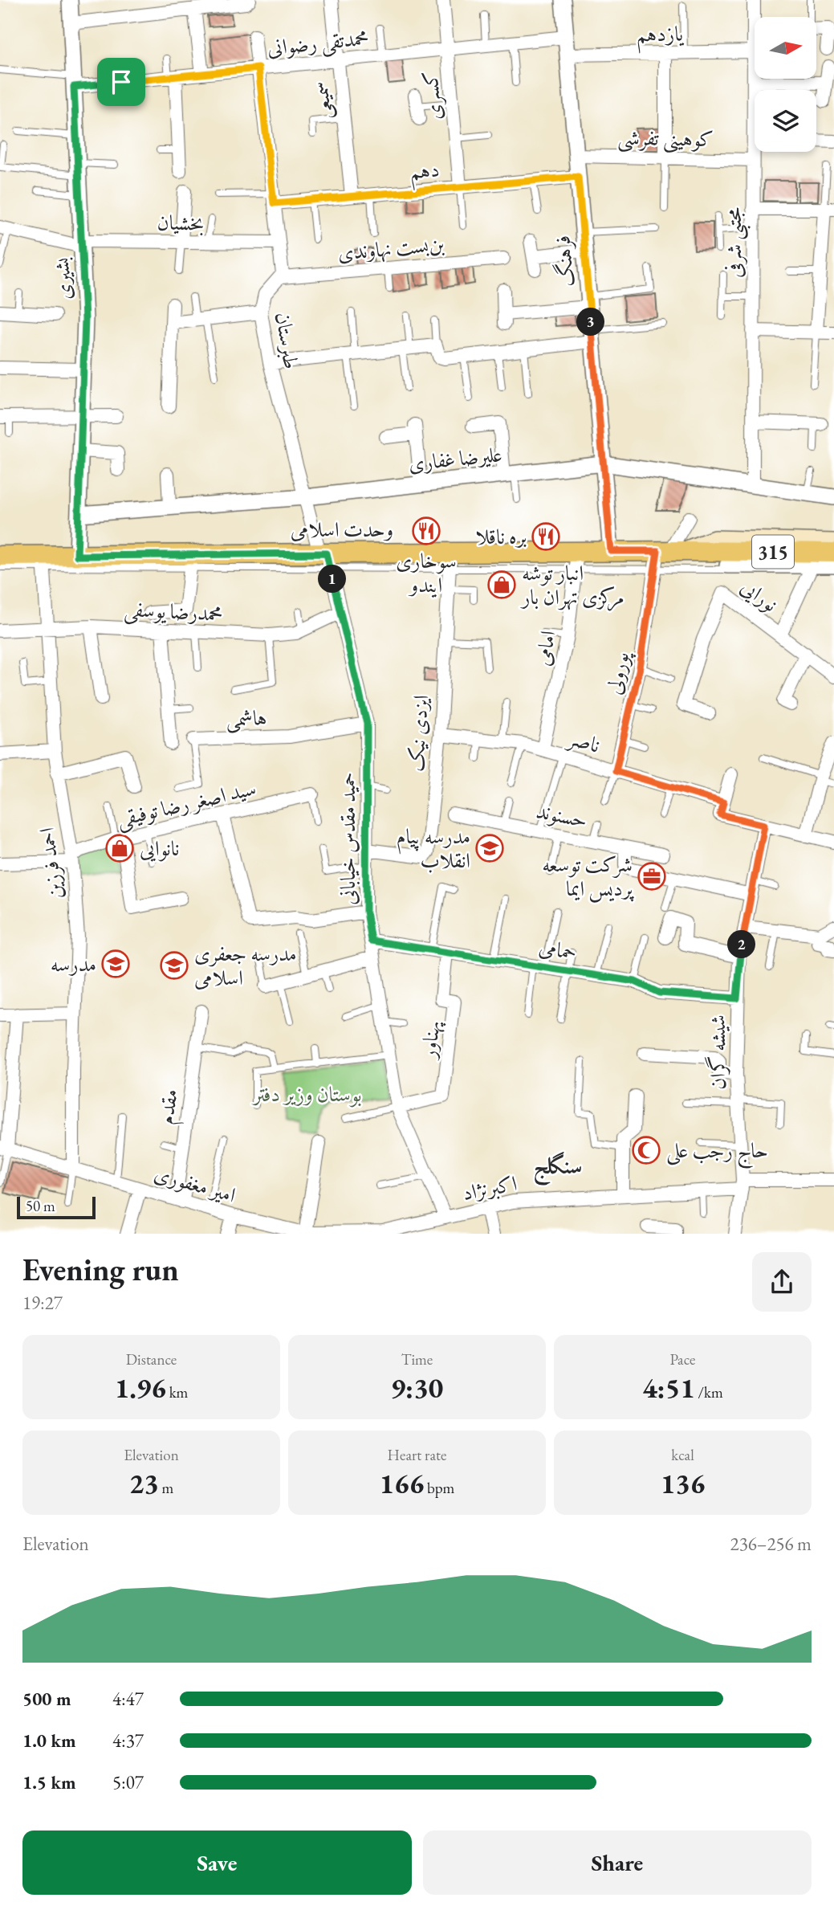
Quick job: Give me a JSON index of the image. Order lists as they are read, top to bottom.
{
  "streets": {
    "main road": ["وحدت اسلامی", "315"],
    "street": [
      "یازدهم",
      "محمدتقی رضوانی",
      "کسری",
      "سمیعی",
      "کوهینی تفرشی",
      "دهم",
      "بخشیان",
      "مجتبی شرفی",
      "بن‌بست نهاوندی",
      "فرهنگ",
      "بشیری",
      "طبرستان",
      "علیرضا غفاری",
      "نورایی",
      "محمدرضا یوسفی",
      "امامی",
      "پورولی",
      "هاشمی",
      "ایزدی نیک",
      "ناصر",
      "سید اصغر رضا توفیقی",
      "حسنوند",
      "حمید مقدس خیابانی",
      "احمد فرزین",
      "حمامی",
      "پهناور",
      "شیشه گران",
      "مقدم",
      "امیر مغفوری",
      "اکبرنژاد"
    ]
  },
  "crossings": [
    ["یازدهم", "مجتبی شرفی"],
    ["یازدهم", "فرهنگ"],
    ["محمدتقی رضوانی", "کسری"],
    ["محمدتقی رضوانی", "سمیعی"],
    ["محمدتقی رضوانی", "فرهنگ"],
    ["محمدتقی رضوانی", "بشیری"],
    ["کسری", "دهم"],
    ["سمیعی", "دهم"],
    ["کوهینی تفرشی", "مجتبی شرفی"],
    ["کوهینی تفرشی", "فرهنگ"],
    ["دهم", "فرهنگ"],
    ["بخشیان", "بشیری"],
    ["مجتبی شرفی", "علیرضا غفاری"],
    ["بن‌بست نهاوندی", "طبرستان"],
    ["فرهنگ", "علیرضا غفاری"],
    ["فرهنگ", "وحدت اسلامی"],
    ["بشیری", "علیرضا غفاری"],
    ["بشیری", "وحدت اسلامی"],
    ["طبرستان", "علیرضا غفاری"],
    ["طبرستان", "وحدت اسلامی"],
    ["طبرستان", "حمید مقدس خیابانی"],
    ["وحدت اسلامی", "امامی"],
    ["وحدت اسلامی", "پورولی"],
    ["وحدت اسلامی", "ایزدی نیک"],
    ["وحدت اسلامی", "حمید مقدس خیابانی"],
    ["وحدت اسلامی", "احمد فرزین"],
    ["محمدرضا یوسفی", "حمید مقدس خیابانی"],
    ["محمدرضا یوسفی", "احمد فرزین"],
    ["امامی", "ناصر"],
    ["پورولی", "ناصر"],
    ["هاشمی", "حمید مقدس خیابانی"],
    ["ایزدی نیک", "ناصر"],
    ["ایزدی نیک", "حمید مقدس خیابانی"],
    ["سید اصغر رضا توفیقی", "احمد فرزین"],
    ["حمید مقدس خیابانی", "حمامی"],
    ["حمید مقدس خیابانی", "پهناور"],
    ["حمید مقدس خیابانی", "اکبرنژاد"],
    ["احمد فرزین", "امیر مغفوری"],
    ["حمامی", "پهناور"],
    ["حمامی", "شیشه گران"],
    ["شیشه گران", "اکبرنژاد"],
    ["مقدم", "امیر مغفوری"],
    ["امیر مغفوری", "اکبرنژاد"]
  ],
  "districts": ["سنگلج"],
  "parks": ["بوستان وزیر دفتر"],
  "places": {
    "restaurant": ["سوخاری ایندو", "بره ناقلا"],
    "shop": ["انبار توشه مرکزی تهران بار", "نانوایی"],
    "school or university": ["مدرسه پیام انقلاب", "مدرسه", "مدرسه جعفری اسلامی"],
    "office": ["شرکت توسعه پردیس ایما"],
    "mosque": ["حاج رجب علی"]
  },
  "scale_bar": "50 m",
  "north": "right",
  "page": {
    "pins": ["3", "1", "2"],
    "scale": "50 m",
    "heading": ["Evening run", "19:27"],
    "stats": [
      ["Distance", "1.96 km"],
      ["Time", "9:30"],
      ["Pace", "4:51 /km"],
      ["Elevation", "23 m"],
      ["Heart rate", "166 bpm"],
      ["kcal", "136"]
    ],
    "chart": ["Elevation", "236–256 m"],
    "list": [
      {
        "name": "500 m",
        "note": "4:47"
      },
      {
        "name": "1.0 km",
        "note": "4:37"
      },
      {
        "name": "1.5 km",
        "note": "5:07"
      }
    ],
    "buttons": ["Save", "Share"]
  }
}
